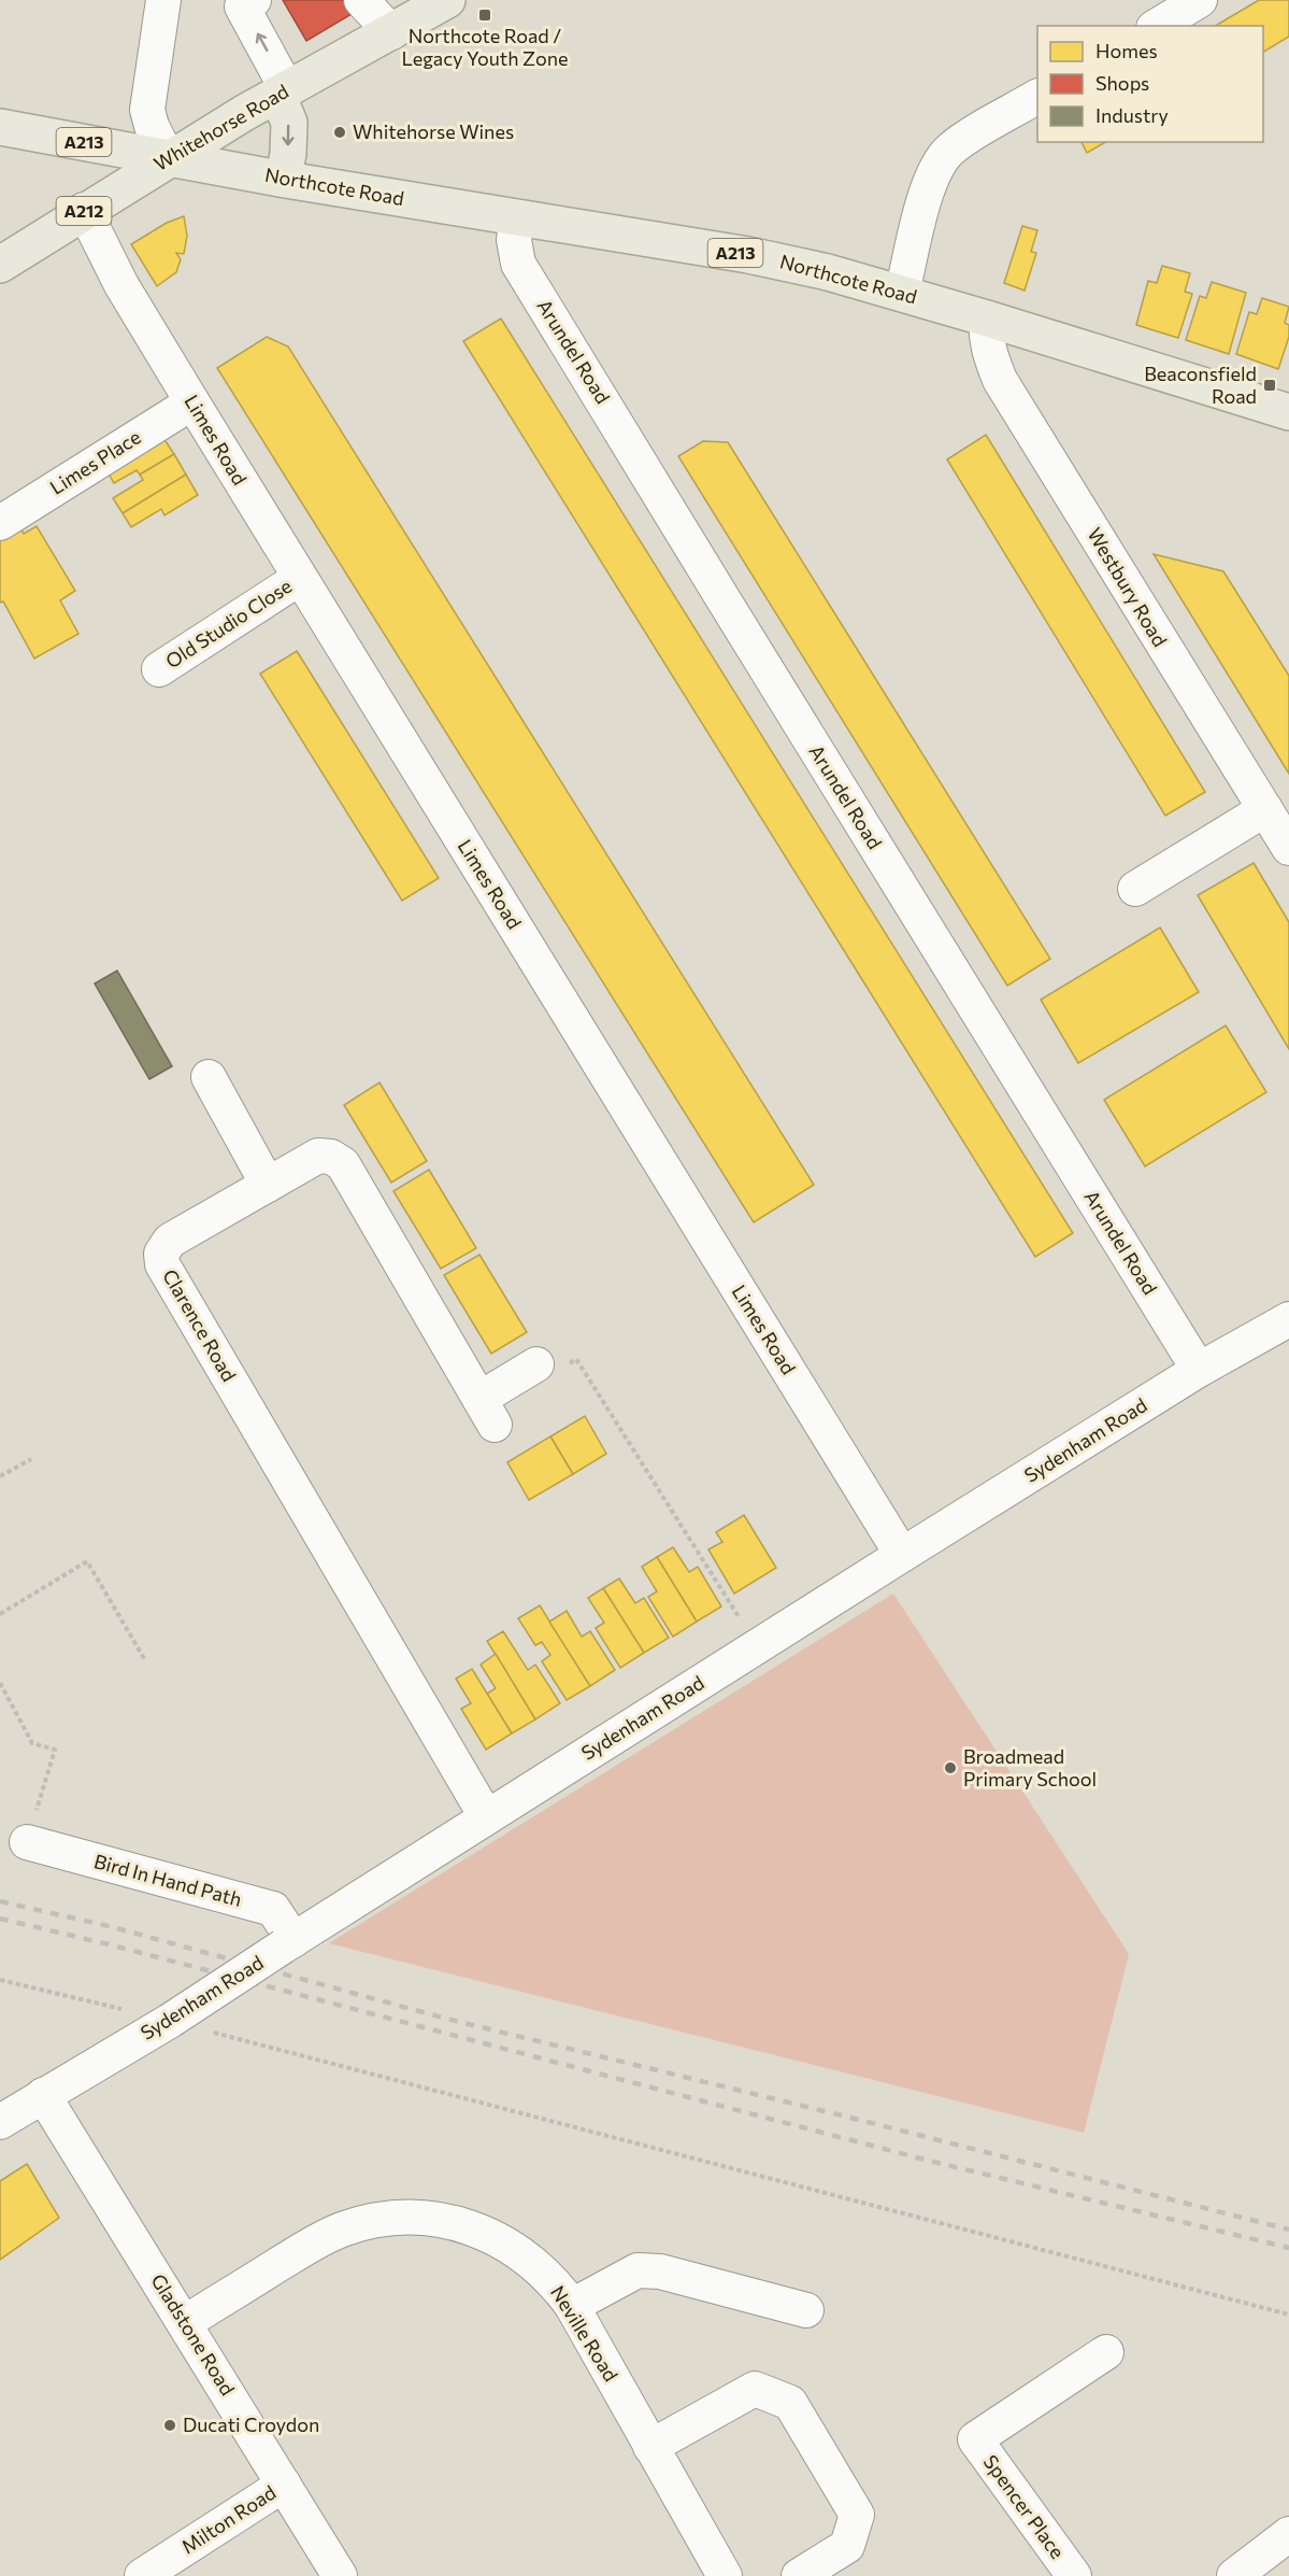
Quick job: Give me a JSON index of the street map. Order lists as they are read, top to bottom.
{
  "streets": {
    "main road": [
      "Whitehorse Road",
      "A213",
      "Northcote Road",
      "A212"
    ],
    "street": [
      "Arundel Road",
      "Limes Road",
      "Limes Place",
      "Westbury Road",
      "Old Studio Close",
      "Clarence Road",
      "Sydenham Road",
      "Bird In Hand Path",
      "Neville Road",
      "Gladstone Road",
      "Spencer Place",
      "Milton Road"
    ]
  },
  "crossings": [
    ["Whitehorse Road", "A213"],
    ["Whitehorse Road", "Northcote Road"],
    ["Whitehorse Road", "Limes Road"],
    ["A213", "Northcote Road"],
    ["Northcote Road", "Arundel Road"],
    ["Northcote Road", "Westbury Road"],
    ["Arundel Road", "Sydenham Road"],
    ["Limes Road", "Limes Place"],
    ["Limes Road", "Old Studio Close"],
    ["Limes Road", "Sydenham Road"],
    ["Clarence Road", "Sydenham Road"],
    ["Sydenham Road", "Bird In Hand Path"],
    ["Sydenham Road", "Gladstone Road"],
    ["Neville Road", "Gladstone Road"],
    ["Gladstone Road", "Milton Road"]
  ],
  "places": {
    "transit": ["Northcote Road / Legacy Youth Zone", "Beaconsfield Road"],
    "other": ["Whitehorse Wines", "Broadmead Primary School", "Ducati Croydon"]
  },
  "legend": ["Homes", "Shops", "Industry"]
}
